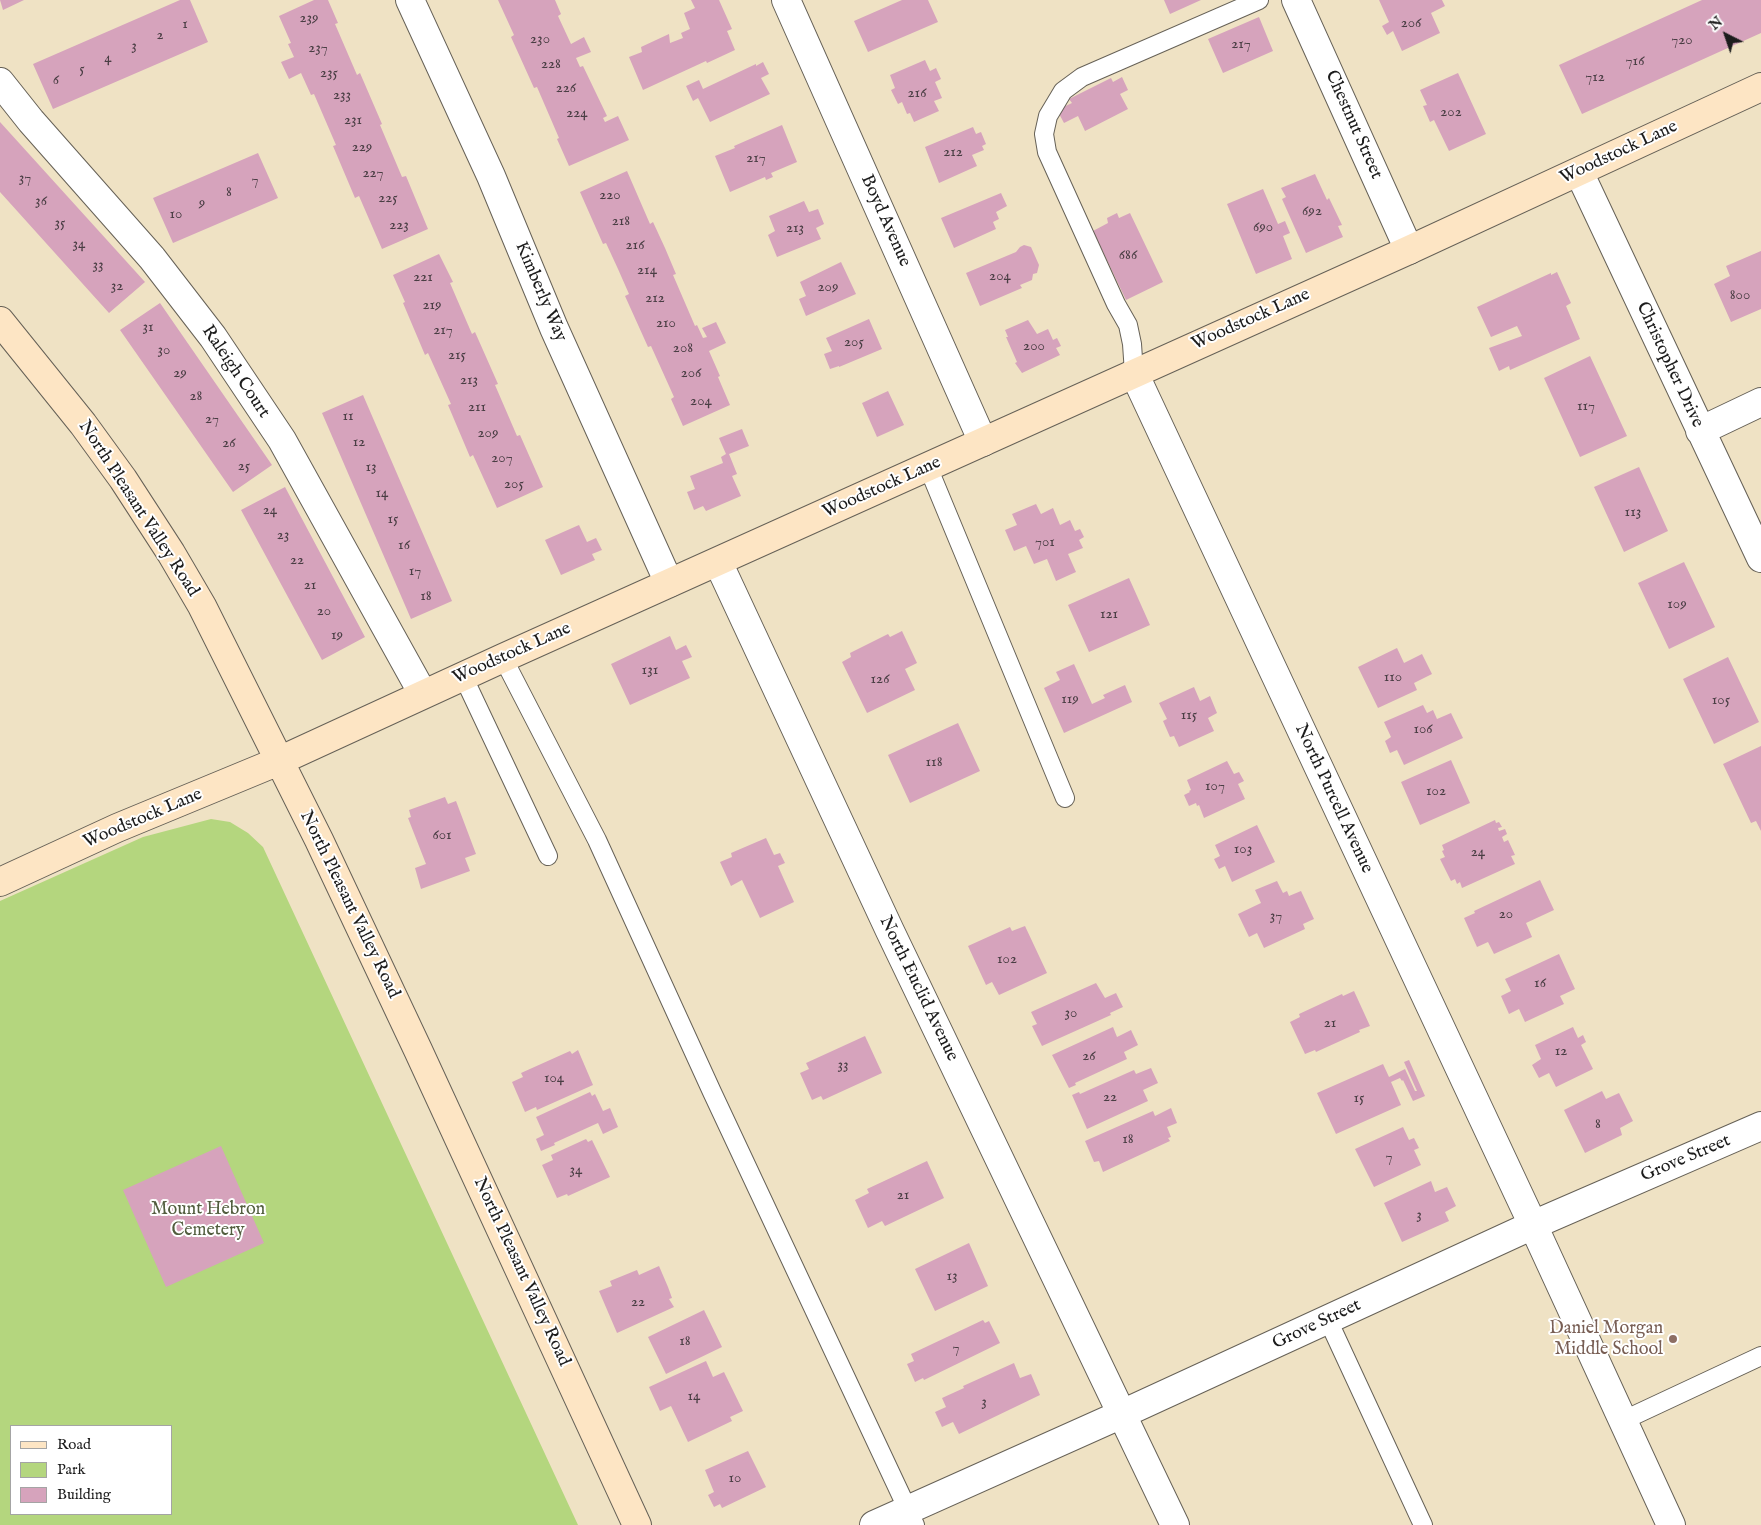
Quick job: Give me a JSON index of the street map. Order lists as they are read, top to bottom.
{
  "streets": {
    "street": [
      "Chestnut Street",
      "Woodstock Lane",
      "Boyd Avenue",
      "Kimberly Way",
      "Christopher Drive",
      "Raleigh Court",
      "North Pleasant Valley Road",
      "North Purcell Avenue",
      "North Euclid Avenue",
      "Grove Street"
    ]
  },
  "crossings": [
    ["Chestnut Street", "Woodstock Lane"],
    ["Woodstock Lane", "Boyd Avenue"],
    ["Woodstock Lane", "Kimberly Way"],
    ["Woodstock Lane", "Christopher Drive"],
    ["Woodstock Lane", "Raleigh Court"],
    ["Woodstock Lane", "North Pleasant Valley Road"],
    ["Woodstock Lane", "North Purcell Avenue"],
    ["Woodstock Lane", "North Euclid Avenue"],
    ["North Purcell Avenue", "Grove Street"],
    ["North Euclid Avenue", "Grove Street"]
  ],
  "parks": ["Mount Hebron Cemetery"],
  "places": ["Daniel Morgan Middle School"],
  "house_numbers": [
    "239",
    "206",
    "1",
    "2",
    "230",
    "720",
    "217",
    "3",
    "237",
    "4",
    "716",
    "228",
    "5",
    "235",
    "712",
    "6",
    "226",
    "216",
    "233",
    "202",
    "224",
    "231",
    "229",
    "212",
    "217",
    "227",
    "37",
    "7",
    "8",
    "220",
    "225",
    "36",
    "9",
    "692",
    "10",
    "218",
    "35",
    "223",
    "690",
    "213",
    "34",
    "216",
    "686",
    "33",
    "214",
    "204",
    "221",
    "32",
    "209",
    "800",
    "212",
    "219",
    "210",
    "31",
    "217",
    "205",
    "200",
    "208",
    "30",
    "215",
    "29",
    "206",
    "213",
    "28",
    "204",
    "117",
    "211",
    "11",
    "27",
    "209",
    "12",
    "26",
    "207",
    "25",
    "13",
    "205",
    "14",
    "24",
    "113",
    "15",
    "23",
    "701",
    "16",
    "22",
    "17",
    "21",
    "18",
    "109",
    "20",
    "121",
    "19",
    "131",
    "110",
    "126",
    "119",
    "105",
    "115",
    "106",
    "118",
    "107",
    "102",
    "601",
    "103",
    "24",
    "20",
    "37",
    "102",
    "16",
    "30",
    "21",
    "12",
    "26",
    "33",
    "104",
    "22",
    "15",
    "8",
    "18",
    "7",
    "34",
    "21",
    "3",
    "13",
    "22",
    "18",
    "7",
    "14",
    "3",
    "10"
  ],
  "legend": ["Road", "Park", "Building"],
  "north": "top left"
}
